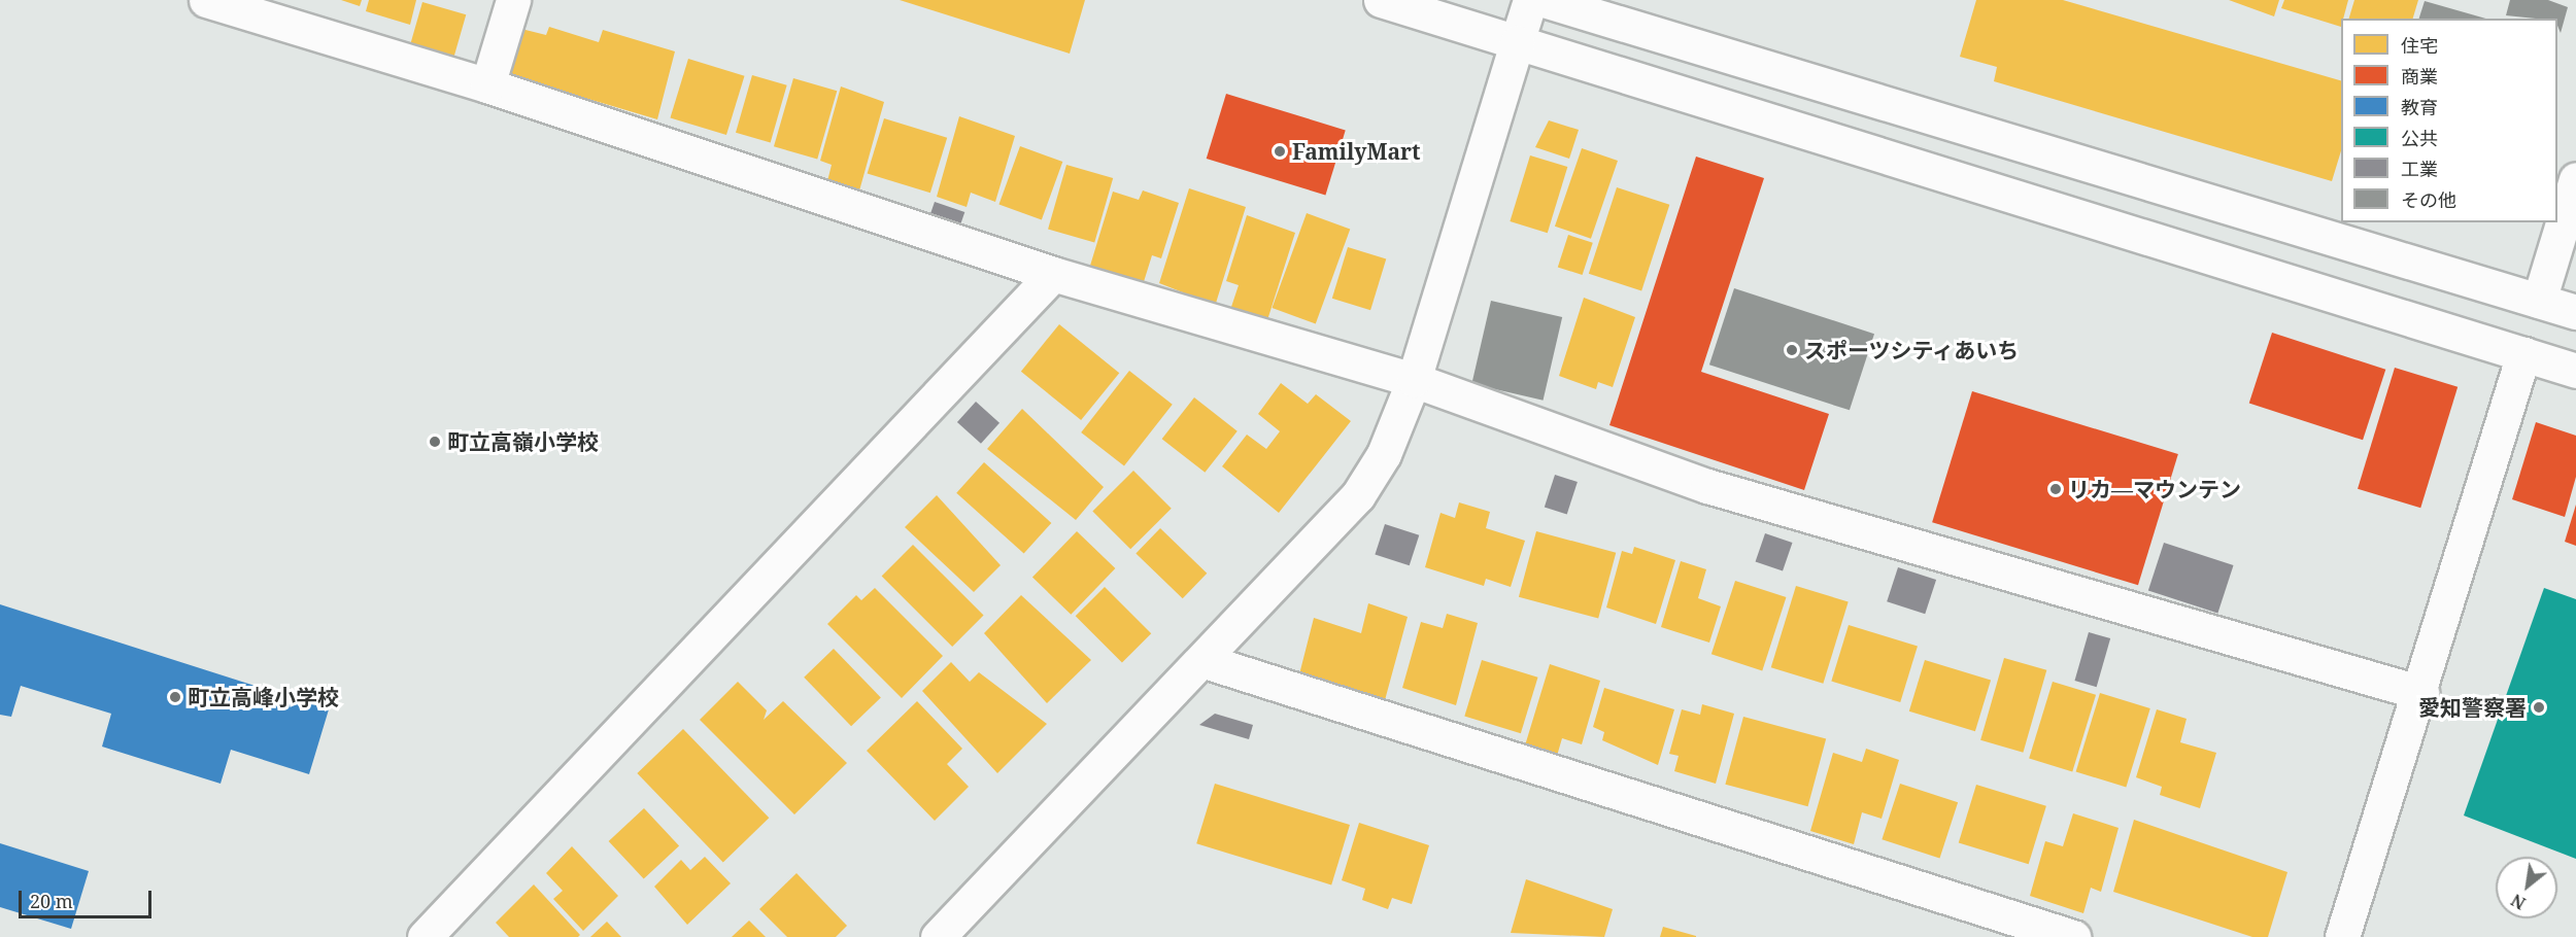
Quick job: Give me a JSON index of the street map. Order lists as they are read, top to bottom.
{
  "places": [
    "FamilyMart",
    "スポーツシティあいち",
    "町立高嶺小学校",
    "リカ―マウンテン",
    "町立高峰小学校",
    "愛知警察署"
  ],
  "legend": [
    "住宅",
    "商業",
    "教育",
    "公共",
    "工業",
    "その他"
  ],
  "scale_bar": "20 m",
  "north": "bottom left"
}
